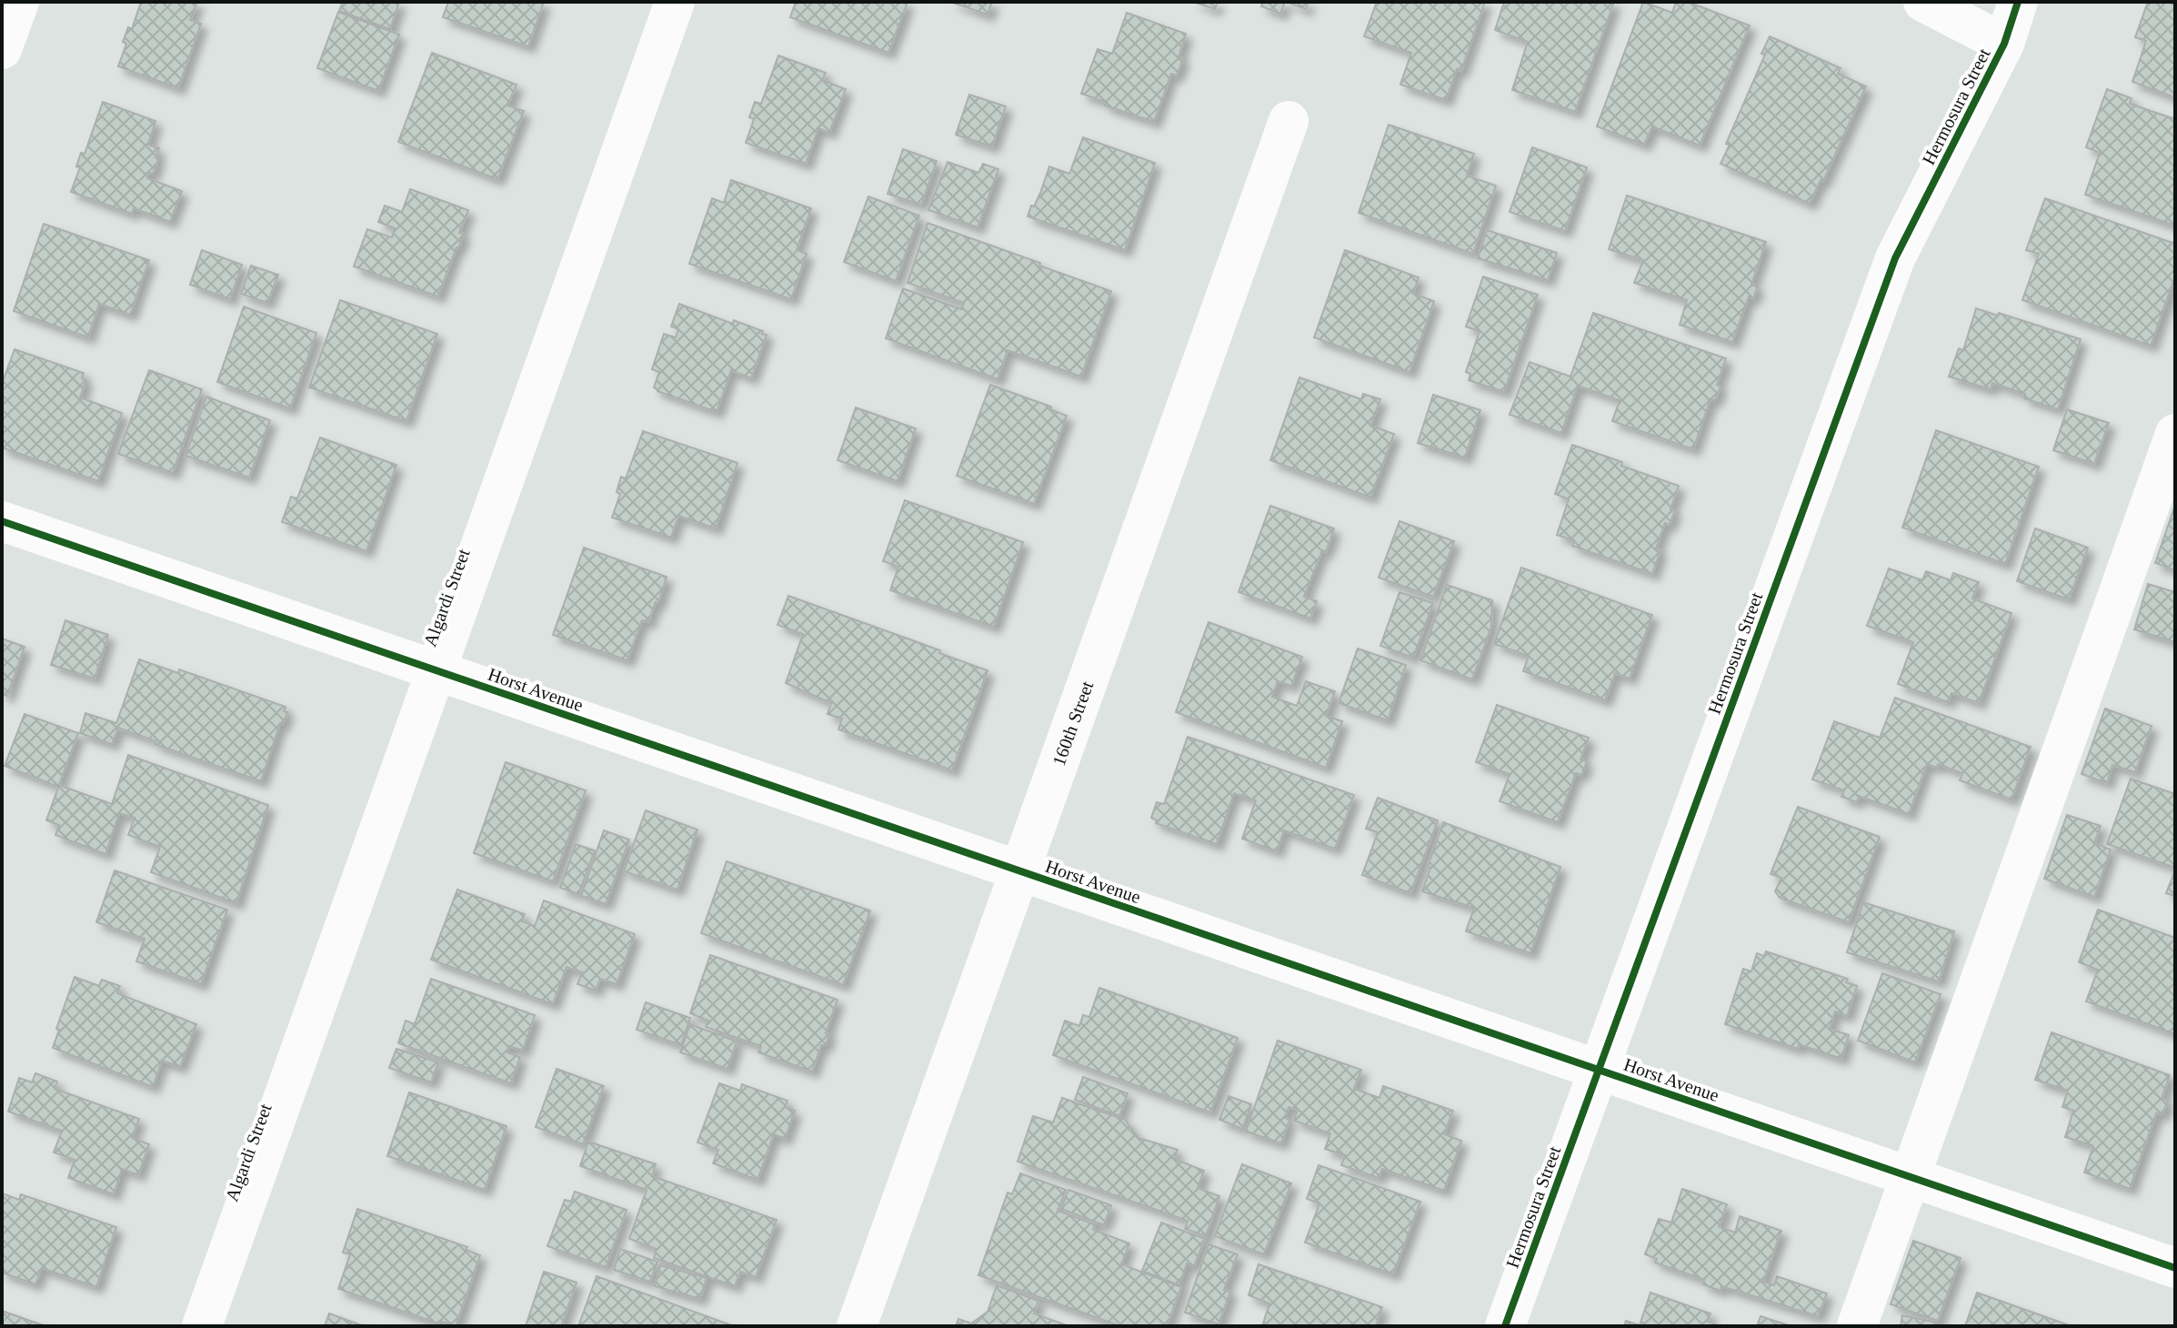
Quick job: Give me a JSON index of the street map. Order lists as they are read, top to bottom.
{
  "streets": {
    "street": [
      "Hermosura Street",
      "Algardi Street",
      "Horst Avenue",
      "160th Street"
    ]
  },
  "crossings": [
    ["Hermosura Street", "Horst Avenue"],
    ["Algardi Street", "Horst Avenue"],
    ["Horst Avenue", "160th Street"]
  ]
}
